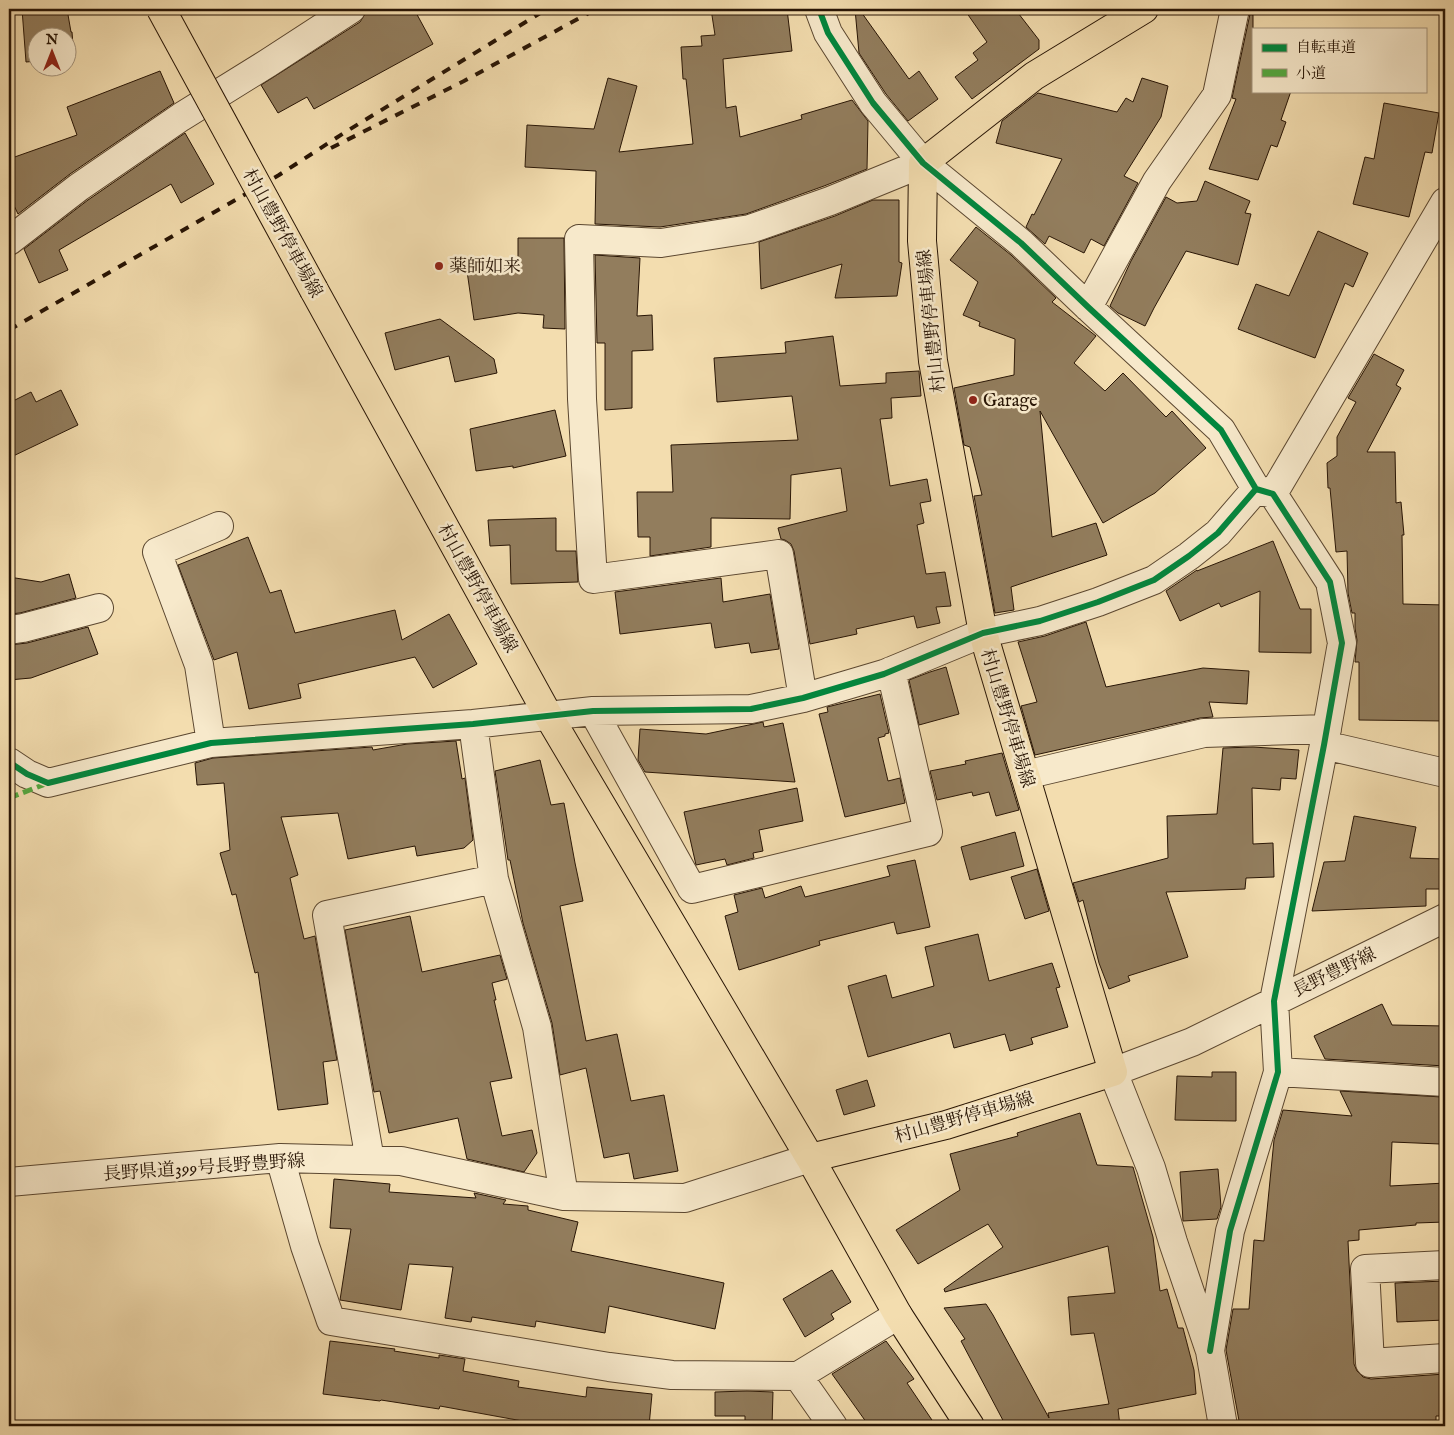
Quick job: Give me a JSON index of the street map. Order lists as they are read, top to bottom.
{
  "streets": {
    "main road": ["村山豊野停車場線"],
    "street": ["長野豊野線", "長野県道399号長野豊野線"]
  },
  "crossings": [
    ["村山豊野停車場線", "長野豊野線"],
    ["村山豊野停車場線", "長野県道399号長野豊野線"]
  ],
  "places": ["薬師如来", "Garage"],
  "legend": ["自転車道", "小道"],
  "north": "top"
}
